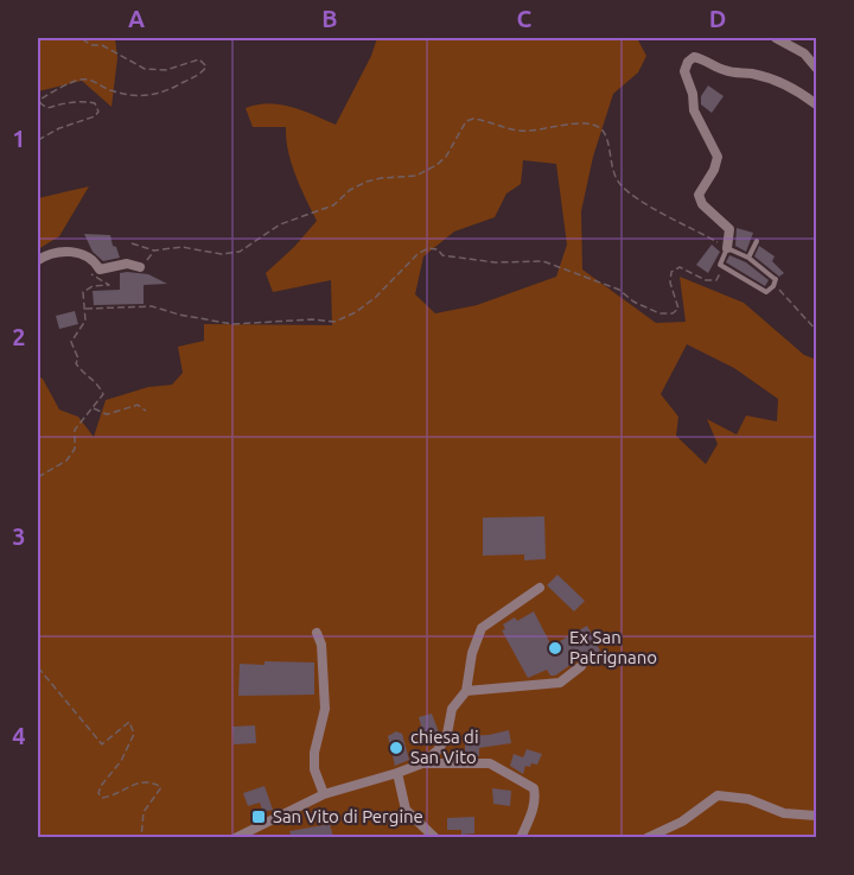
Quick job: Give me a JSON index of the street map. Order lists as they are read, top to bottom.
{
  "places": {
    "other": ["Ex San Patrignano", "chiesa di San Vito"],
    "transit": ["San Vito di Pergine"]
  },
  "grid": {
    "columns": [
      "A",
      "B",
      "C",
      "D"
    ],
    "rows": [
      "1",
      "2",
      "3",
      "4"
    ]
  }
}
